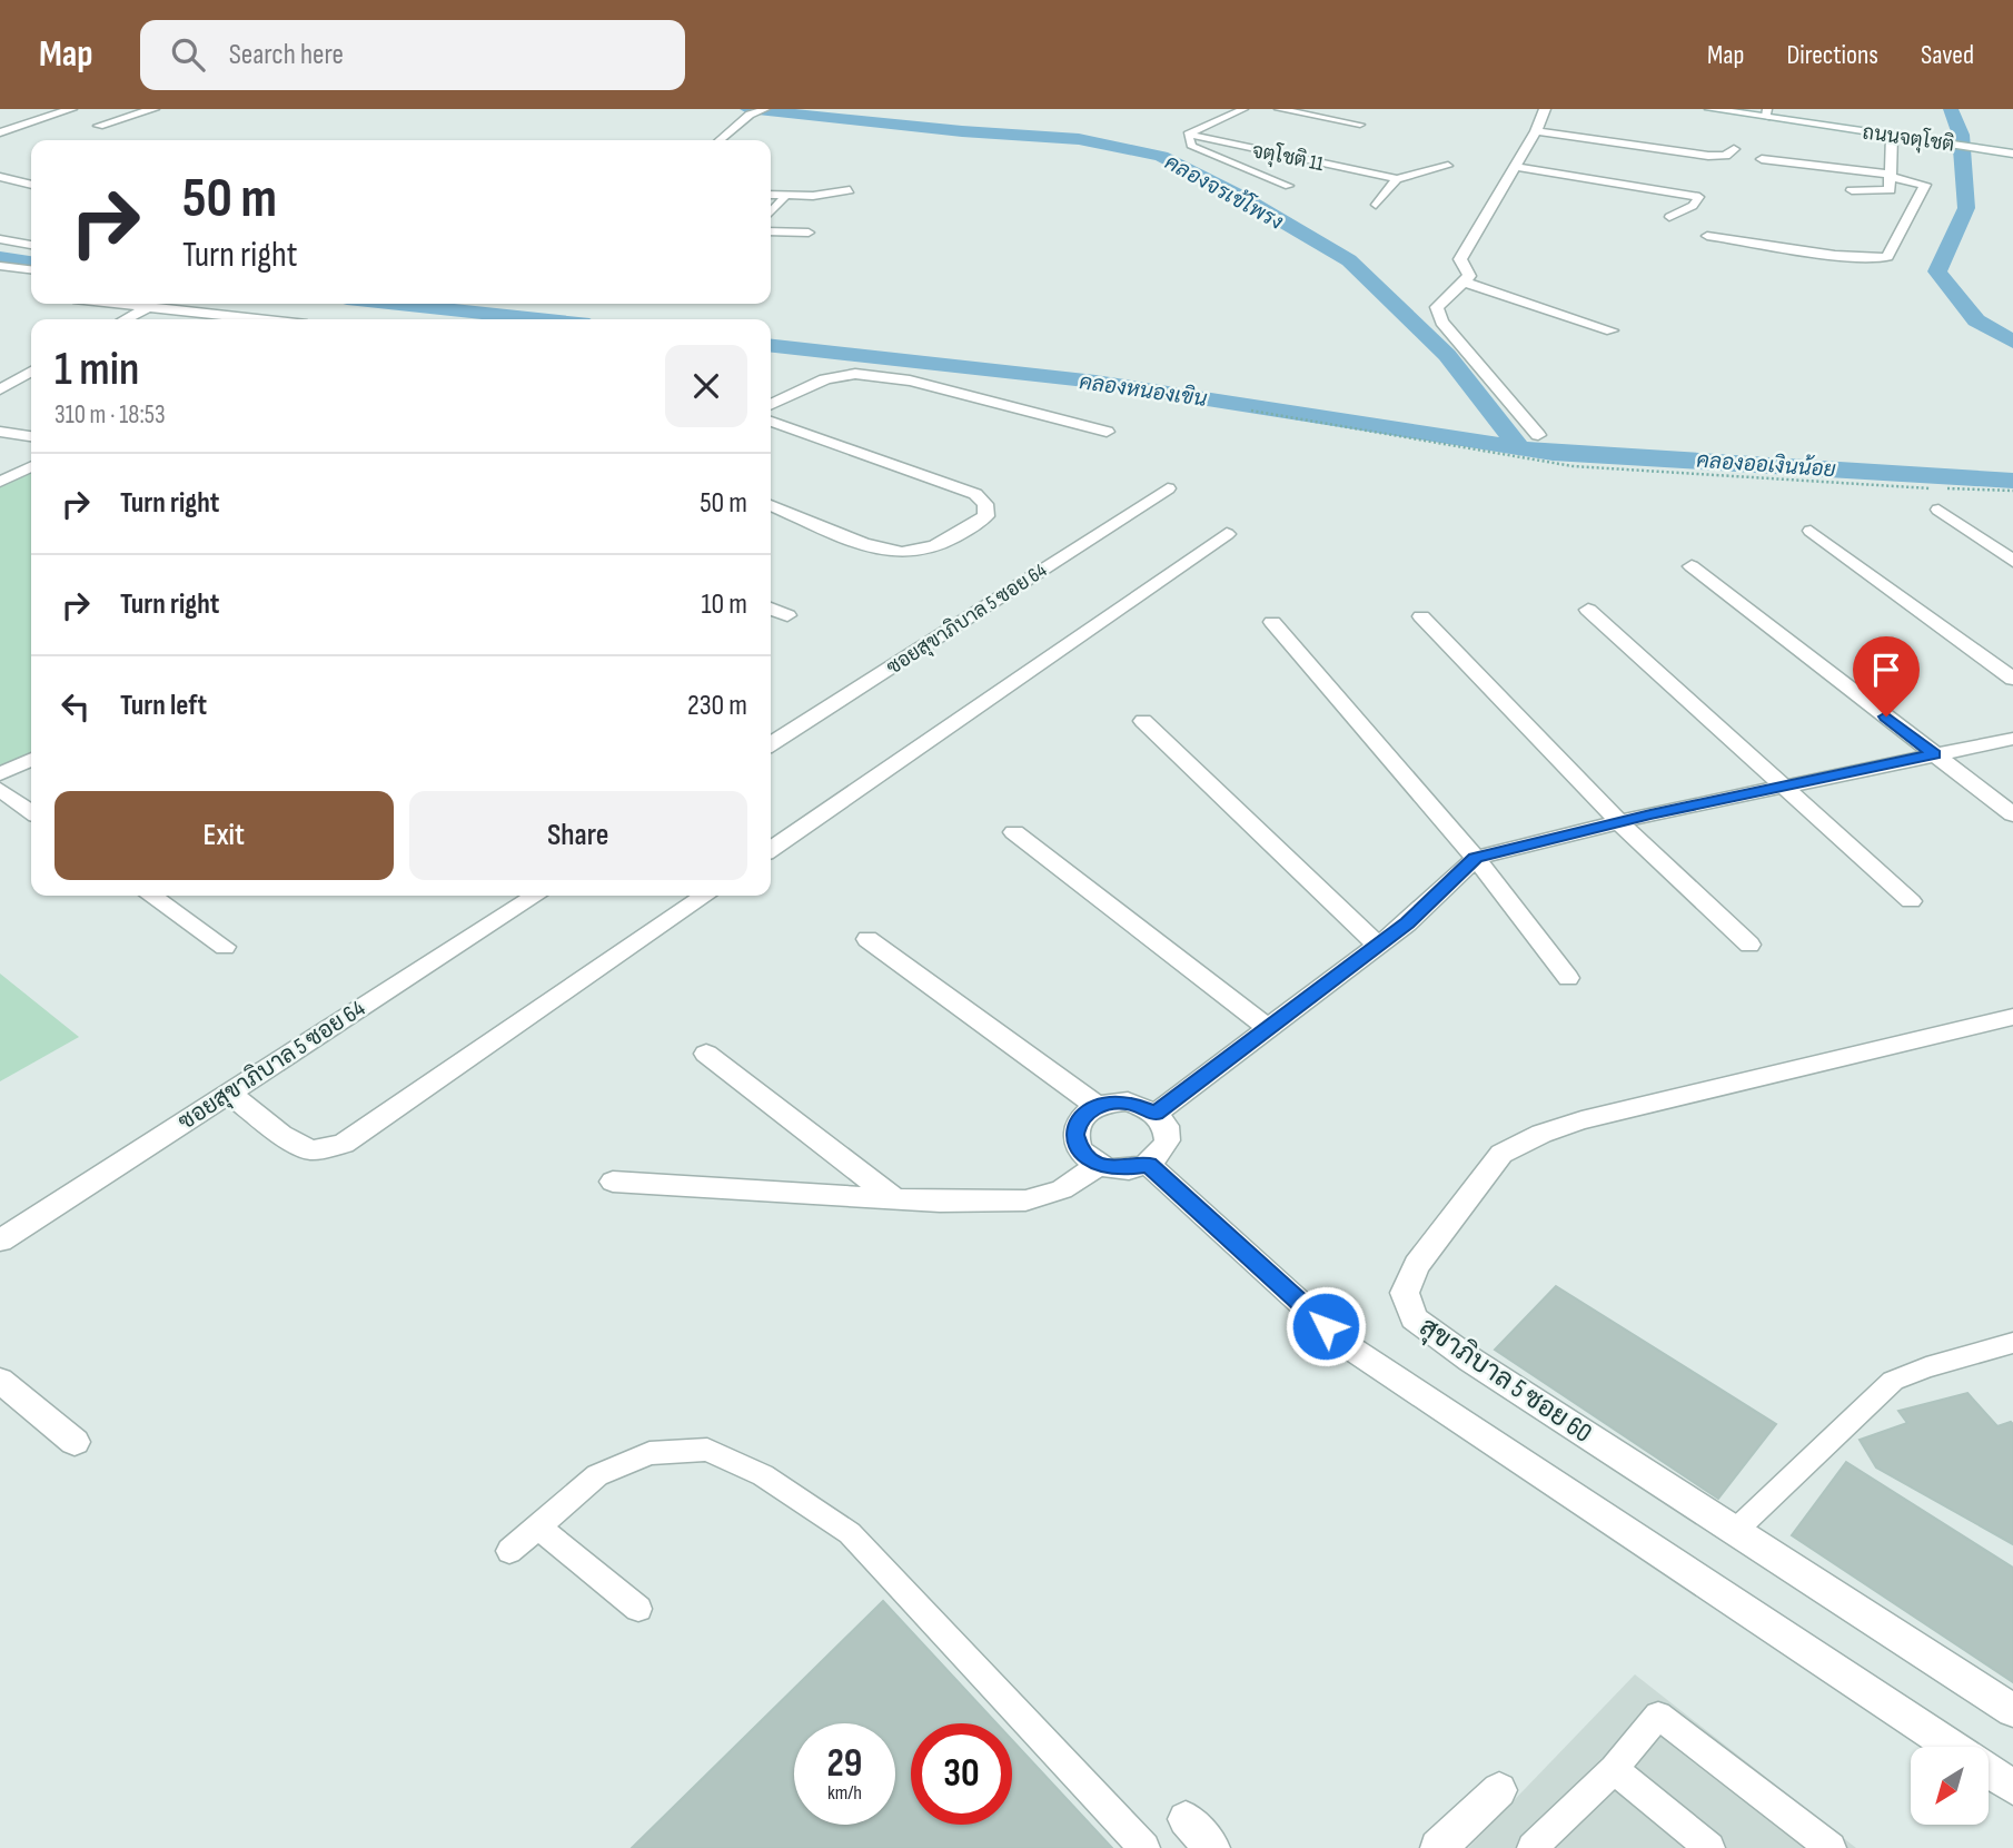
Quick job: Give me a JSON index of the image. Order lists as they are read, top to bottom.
{
  "streets": {
    "street": ["ถนนจตุโชติ", "ซอยสุขาภิบาล 5 ซอย 64", "สุขาภิบาล 5 ซอย 60"],
    "lane": ["จตุโชติ 11"]
  },
  "water": ["คลองจรเข้โพรง", "คลองหนองเขิน", "คลองออเงินน้อย"],
  "north": "bottom left",
  "page": {
    "header": "Map",
    "search": "Search here",
    "nav": ["Map", "Directions", "Saved"],
    "turn": ["50 m", "Turn right"],
    "heading": ["1 min", "310 m · 18:53"],
    "list": [
      {
        "name": "Turn right",
        "value": "50 m"
      },
      {
        "name": "Turn right",
        "value": "10 m"
      },
      {
        "name": "Turn left",
        "value": "230 m"
      }
    ],
    "buttons": ["Exit", "Share"],
    "speed": "29 km/h",
    "limit": "30"
  }
}
